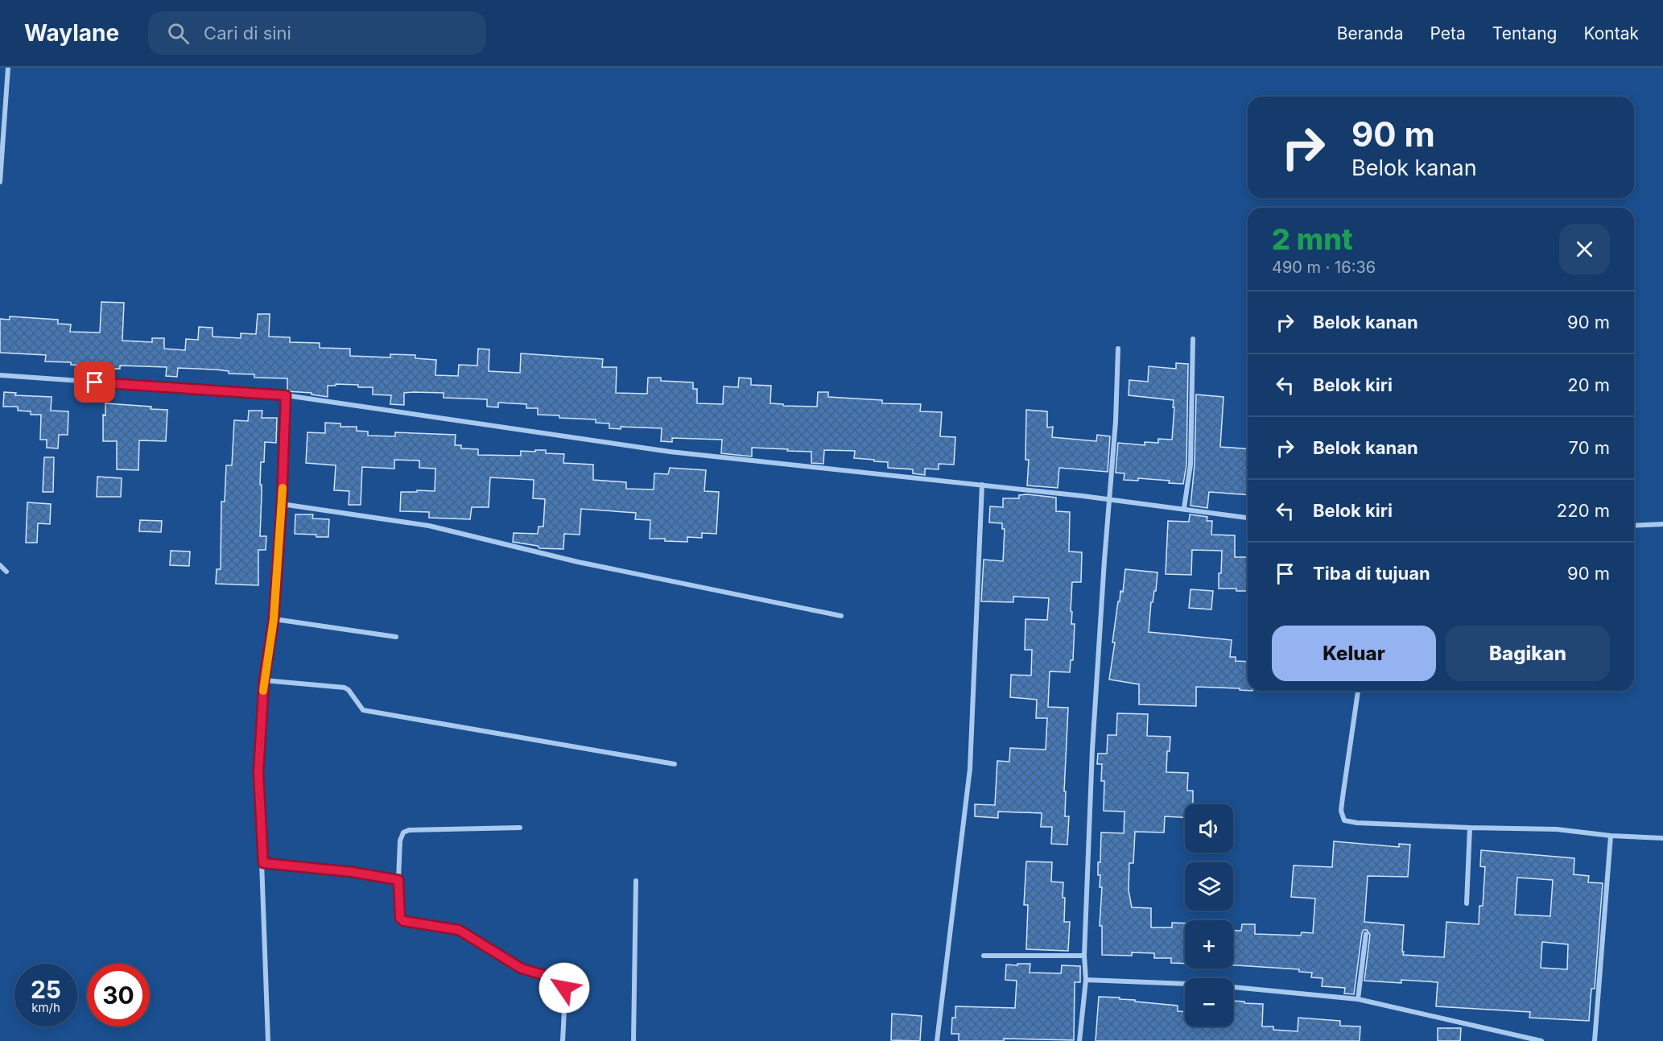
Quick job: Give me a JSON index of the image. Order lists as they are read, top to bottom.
{
  "page": {
    "header": "Waylane",
    "search": "Cari di sini",
    "nav": [
      "Beranda",
      "Peta",
      "Tentang",
      "Kontak"
    ],
    "turn": ["90 m", "Belok kanan"],
    "heading": ["2 mnt", "490 m · 16:36"],
    "list": [
      {
        "name": "Belok kanan",
        "value": "90 m"
      },
      {
        "name": "Belok kiri",
        "value": "20 m"
      },
      {
        "name": "Belok kanan",
        "value": "70 m"
      },
      {
        "name": "Belok kiri",
        "value": "220 m"
      },
      {
        "name": "Tiba di tujuan",
        "value": "90 m"
      }
    ],
    "buttons": ["Keluar", "Bagikan"],
    "map_buttons": ["+", "−"],
    "speed": "25 km/h",
    "limit": "30"
  }
}
